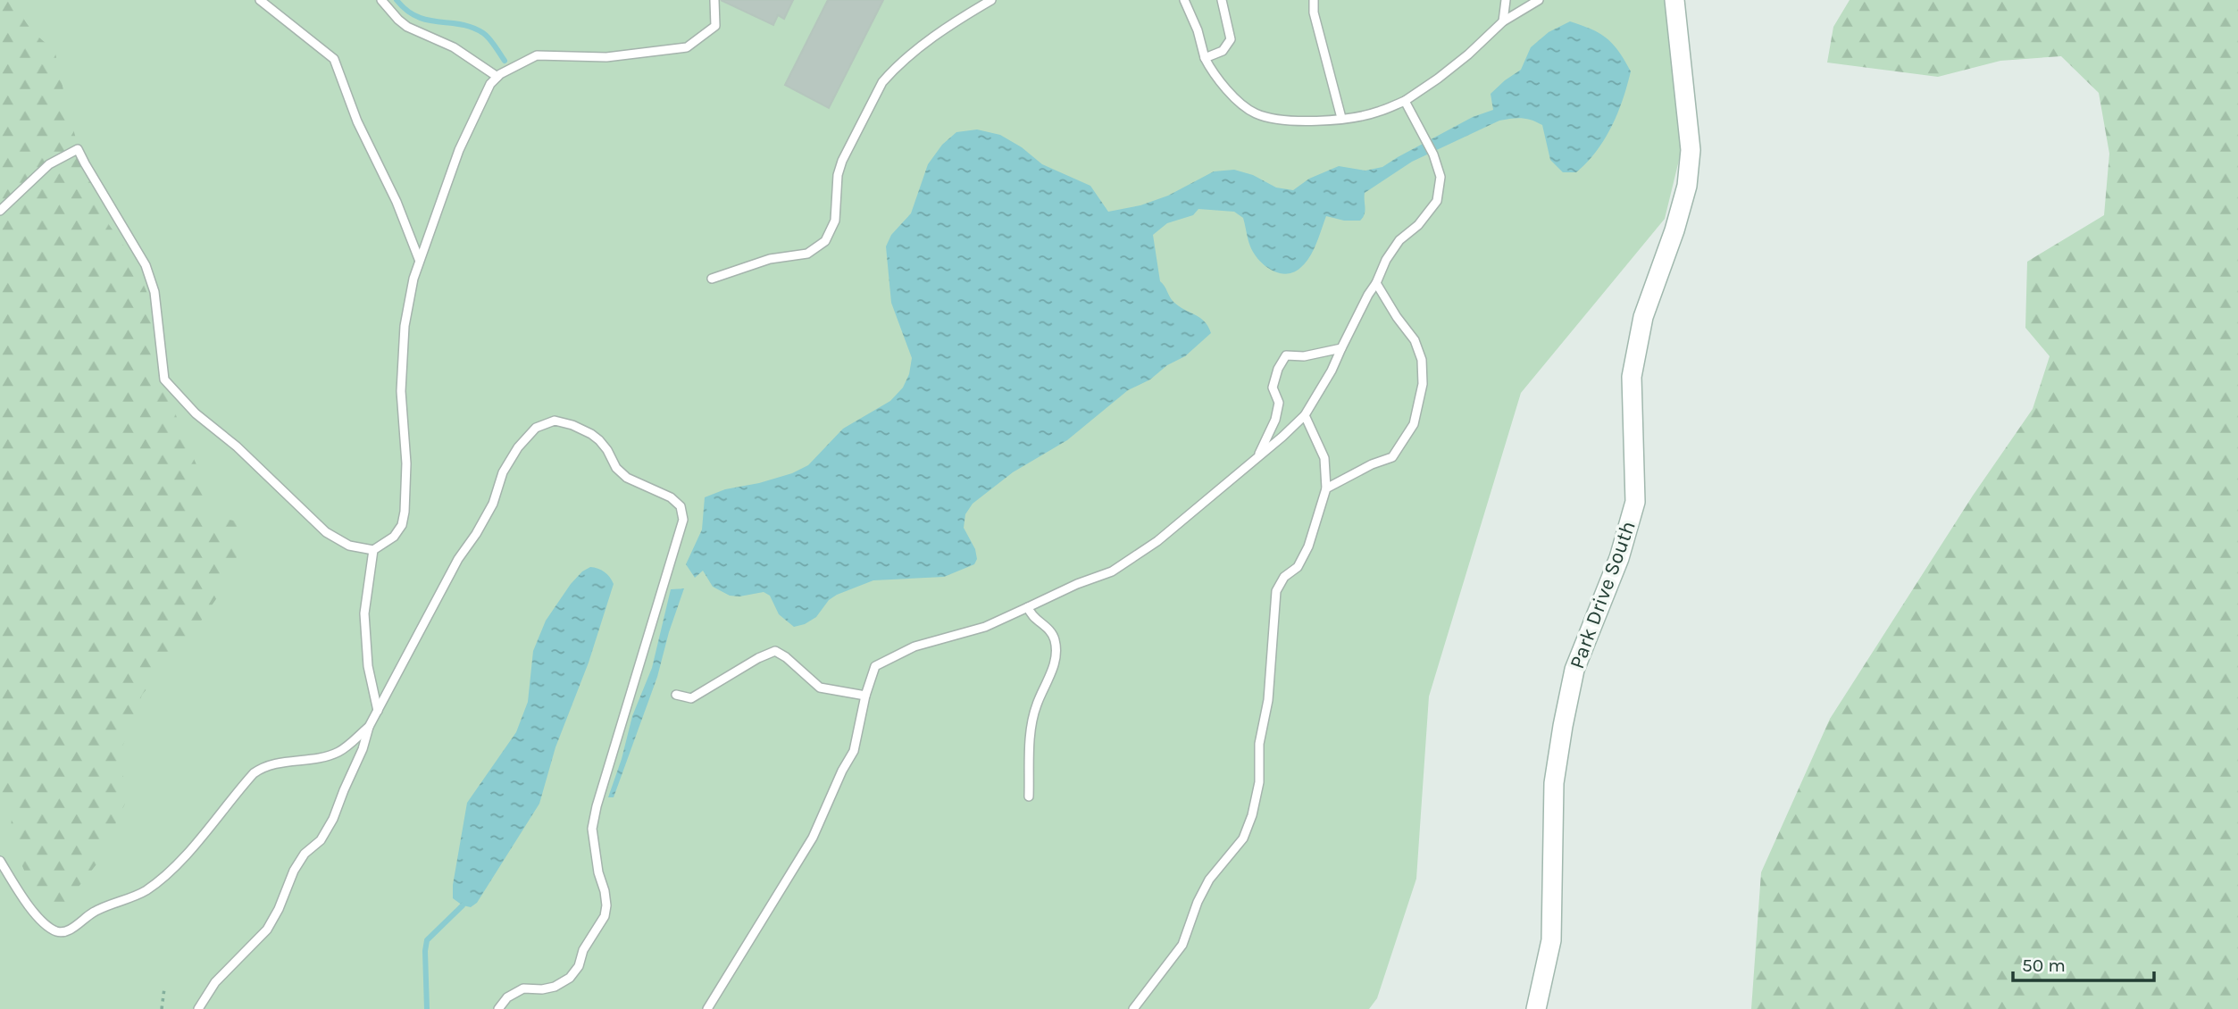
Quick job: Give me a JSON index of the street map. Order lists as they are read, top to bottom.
{
  "streets": {
    "street": ["Park Drive South"]
  },
  "scale_bar": "50 m"
}
